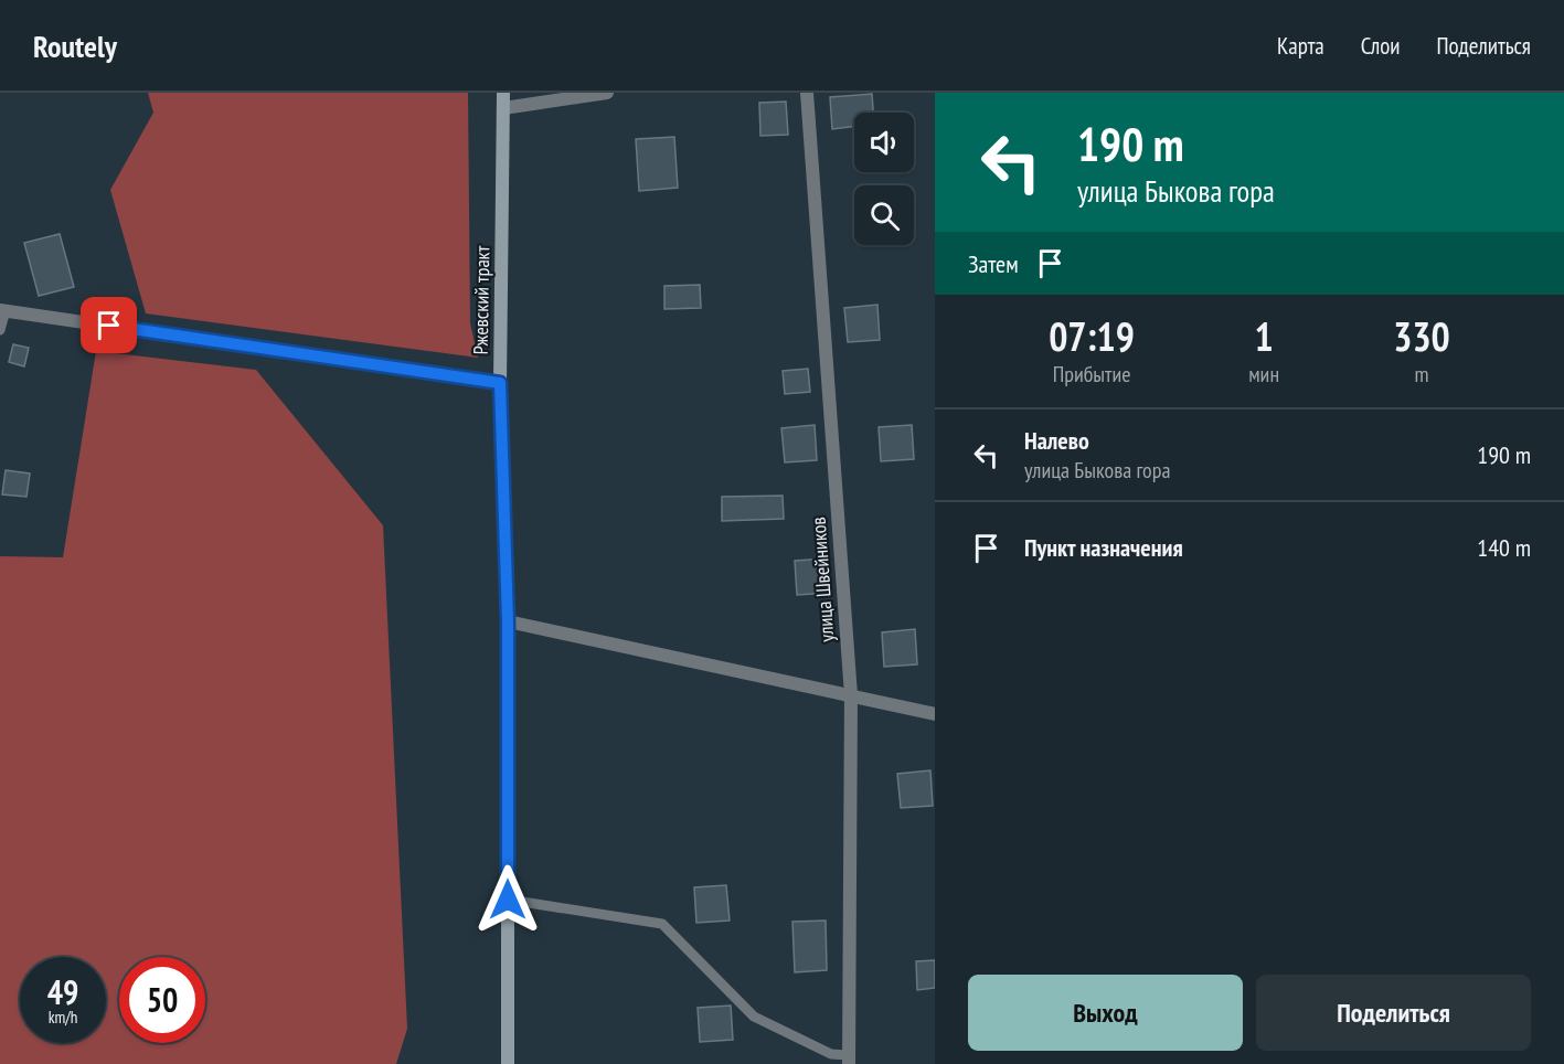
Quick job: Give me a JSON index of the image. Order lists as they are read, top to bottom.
{
  "streets": {
    "main road": ["Ржевский тракт"],
    "street": ["улица Швейников"]
  },
  "page": {
    "header": "Routely",
    "nav": ["Карта", "Слои", "Поделиться"],
    "turn": ["190 m", "улица Быкова гора"],
    "then": "Затем",
    "eta": [
      "07:19",
      "Прибытие",
      "1",
      "мин",
      "330",
      "m"
    ],
    "list": [
      {
        "name": "Налево",
        "note": "улица Быкова гора",
        "value": "190 m"
      },
      {
        "name": "Пункт назначения",
        "value": "140 m"
      }
    ],
    "speed": "49 km/h",
    "limit": "50",
    "buttons": ["Выход", "Поделиться"]
  }
}
